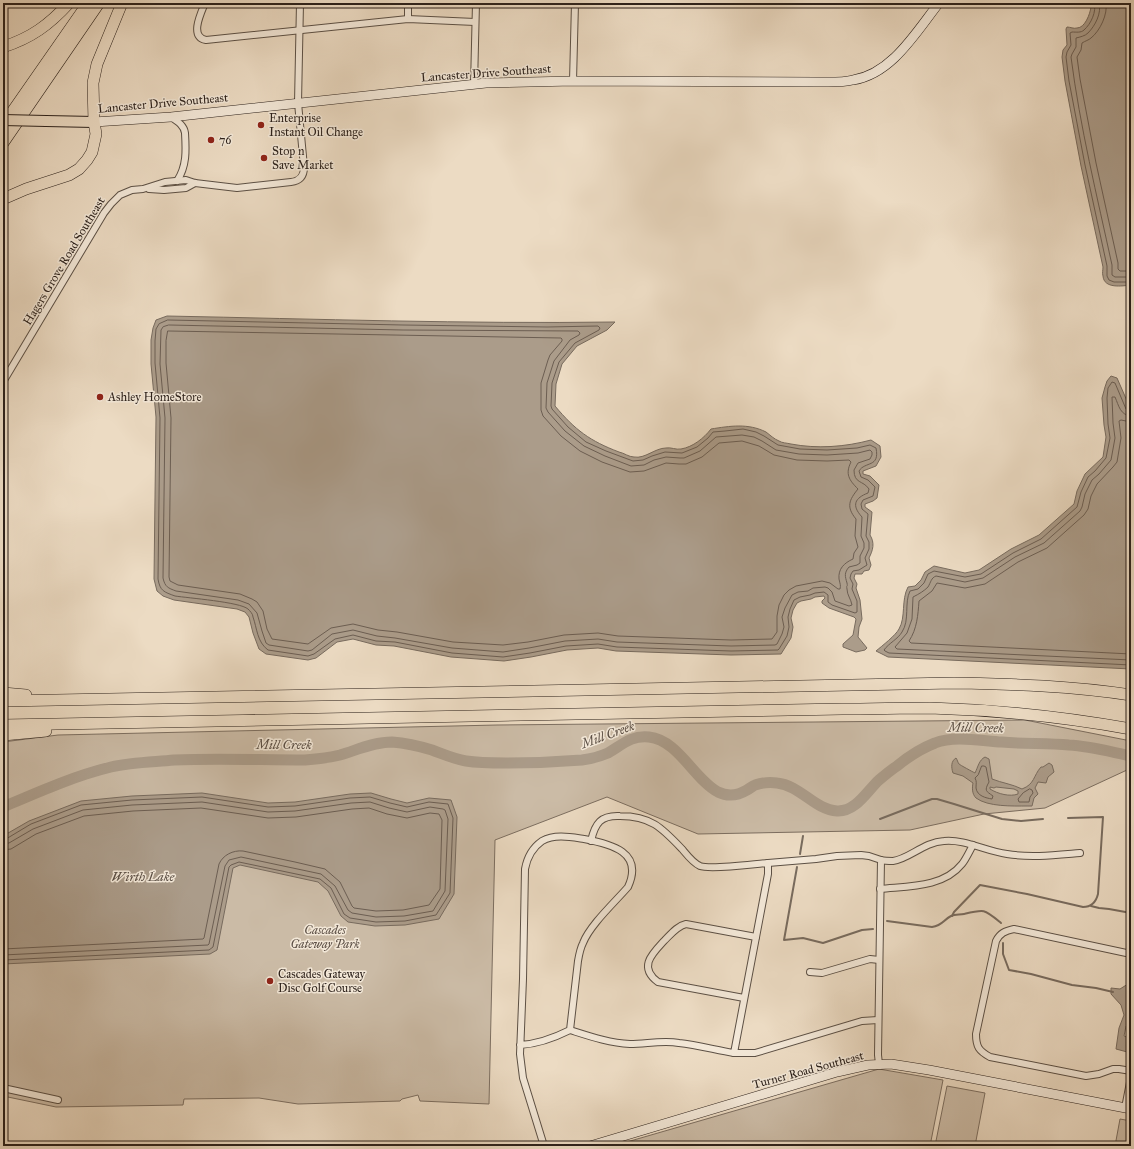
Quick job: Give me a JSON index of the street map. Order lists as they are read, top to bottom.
{
  "streets": {
    "main road": ["Lancaster Drive Southeast", "Turner Road Southeast"],
    "street": ["Hagers Grove Road Southeast"]
  },
  "crossings": [
    ["Lancaster Drive Southeast", "Hagers Grove Road Southeast"]
  ],
  "water": ["Mill Creek", "Wirth Lake"],
  "parks": ["Cascades Gateway Park"],
  "places": [
    "Enterprise Instant Oil Change",
    "76",
    "Stop n Save Market",
    "Ashley HomeStore",
    "Cascades Gateway Disc Golf Course"
  ]
}
